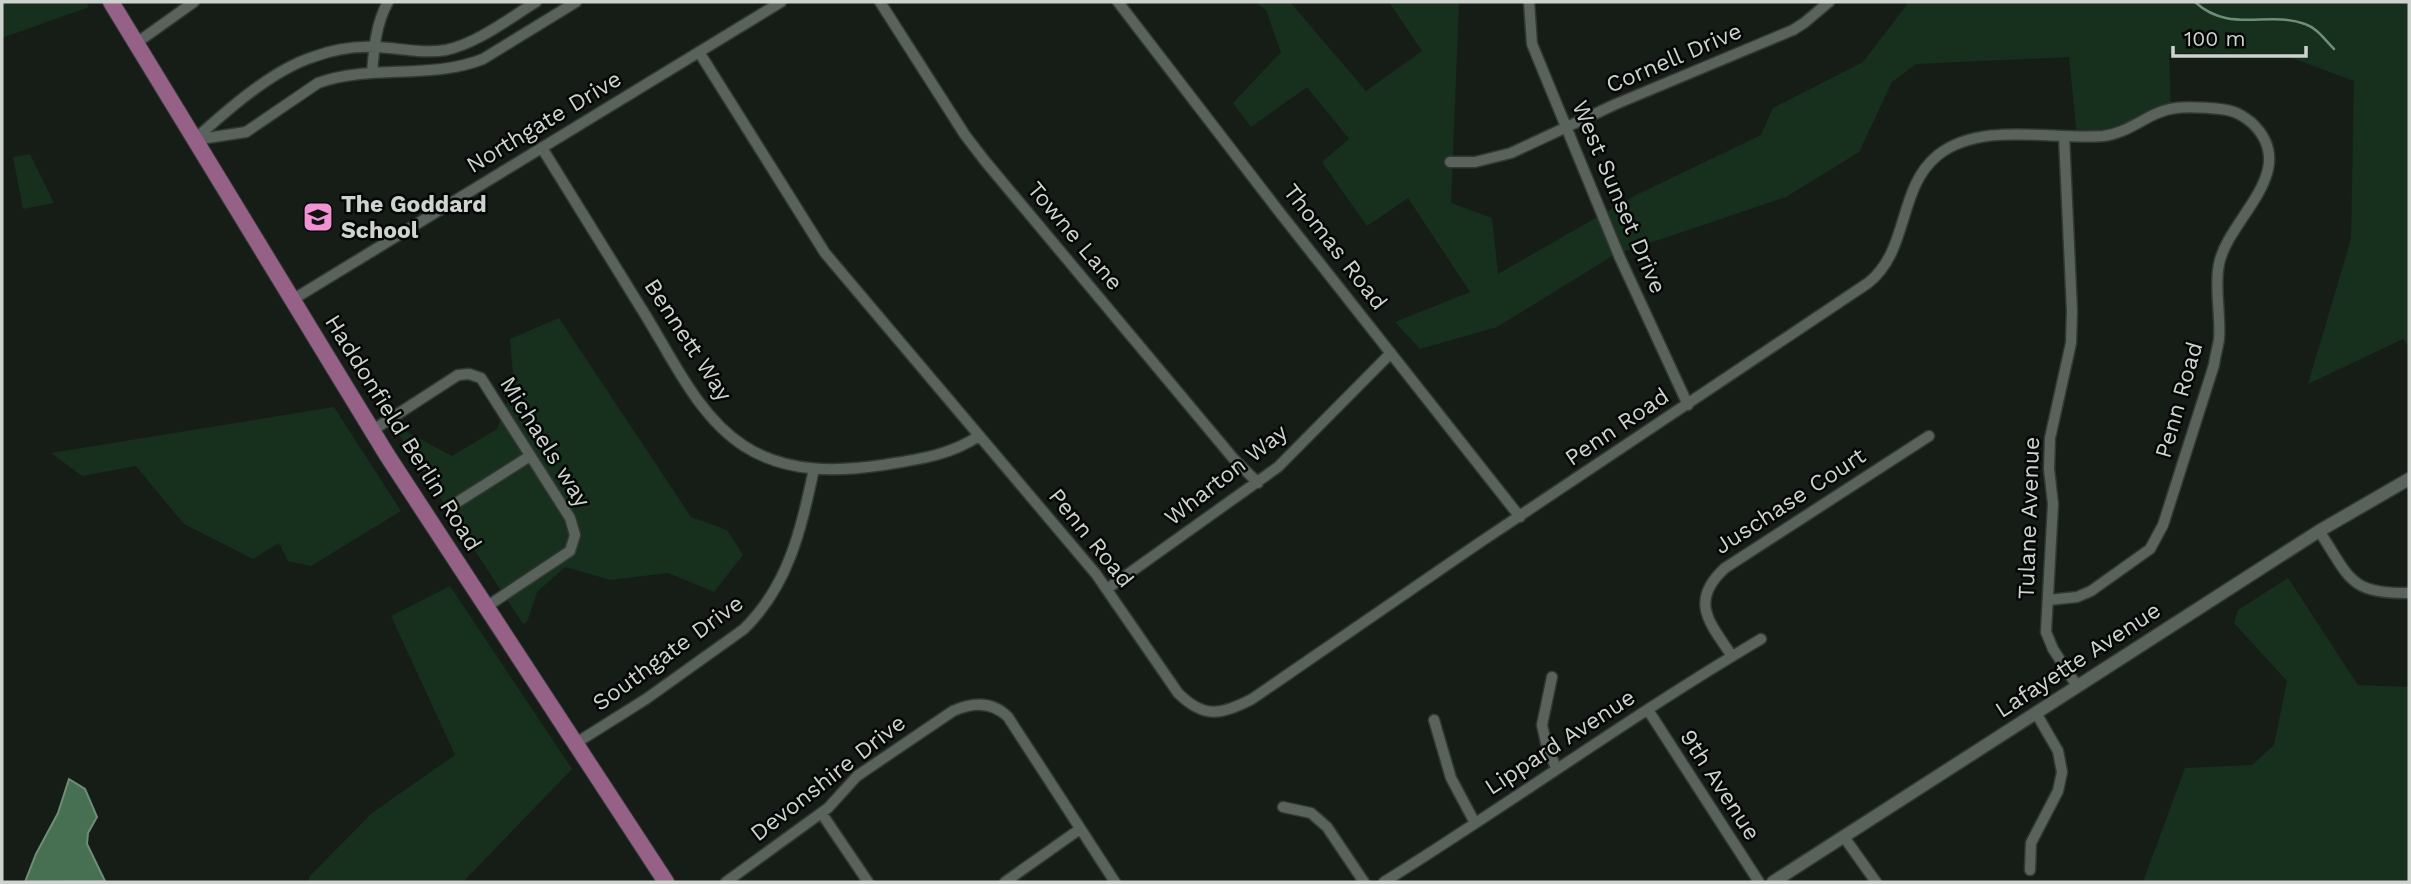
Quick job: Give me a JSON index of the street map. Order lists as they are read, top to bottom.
{
  "streets": {
    "main road": ["Haddonfield Berlin Road"],
    "street": [
      "Cornell Drive",
      "Northgate Drive",
      "West Sunset Drive",
      "Towne Lane",
      "Thomas Road",
      "Bennett Way",
      "Penn Road",
      "Michaels way",
      "Wharton Way",
      "Juschase Court",
      "Tulane Avenue",
      "Southgate Drive",
      "Lafayette Avenue",
      "Lippard Avenue",
      "Devonshire Drive",
      "9th Avenue"
    ]
  },
  "crossings": [
    ["Cornell Drive", "West Sunset Drive"],
    ["Northgate Drive", "Bennett Way"],
    ["Northgate Drive", "Penn Road"],
    ["Northgate Drive", "Haddonfield Berlin Road"],
    ["West Sunset Drive", "Penn Road"],
    ["Towne Lane", "Wharton Way"],
    ["Thomas Road", "Penn Road"],
    ["Thomas Road", "Wharton Way"],
    ["Bennett Way", "Penn Road"],
    ["Bennett Way", "Southgate Drive"],
    ["Penn Road", "Wharton Way"],
    ["Penn Road", "Tulane Avenue"],
    ["Haddonfield Berlin Road", "Michaels way"],
    ["Haddonfield Berlin Road", "Southgate Drive"],
    ["Juschase Court", "Lippard Avenue"],
    ["Tulane Avenue", "Lafayette Avenue"],
    ["Lippard Avenue", "9th Avenue"]
  ],
  "places": {
    "school or university": ["The Goddard School"]
  },
  "scale_bar": "100 m"
}
